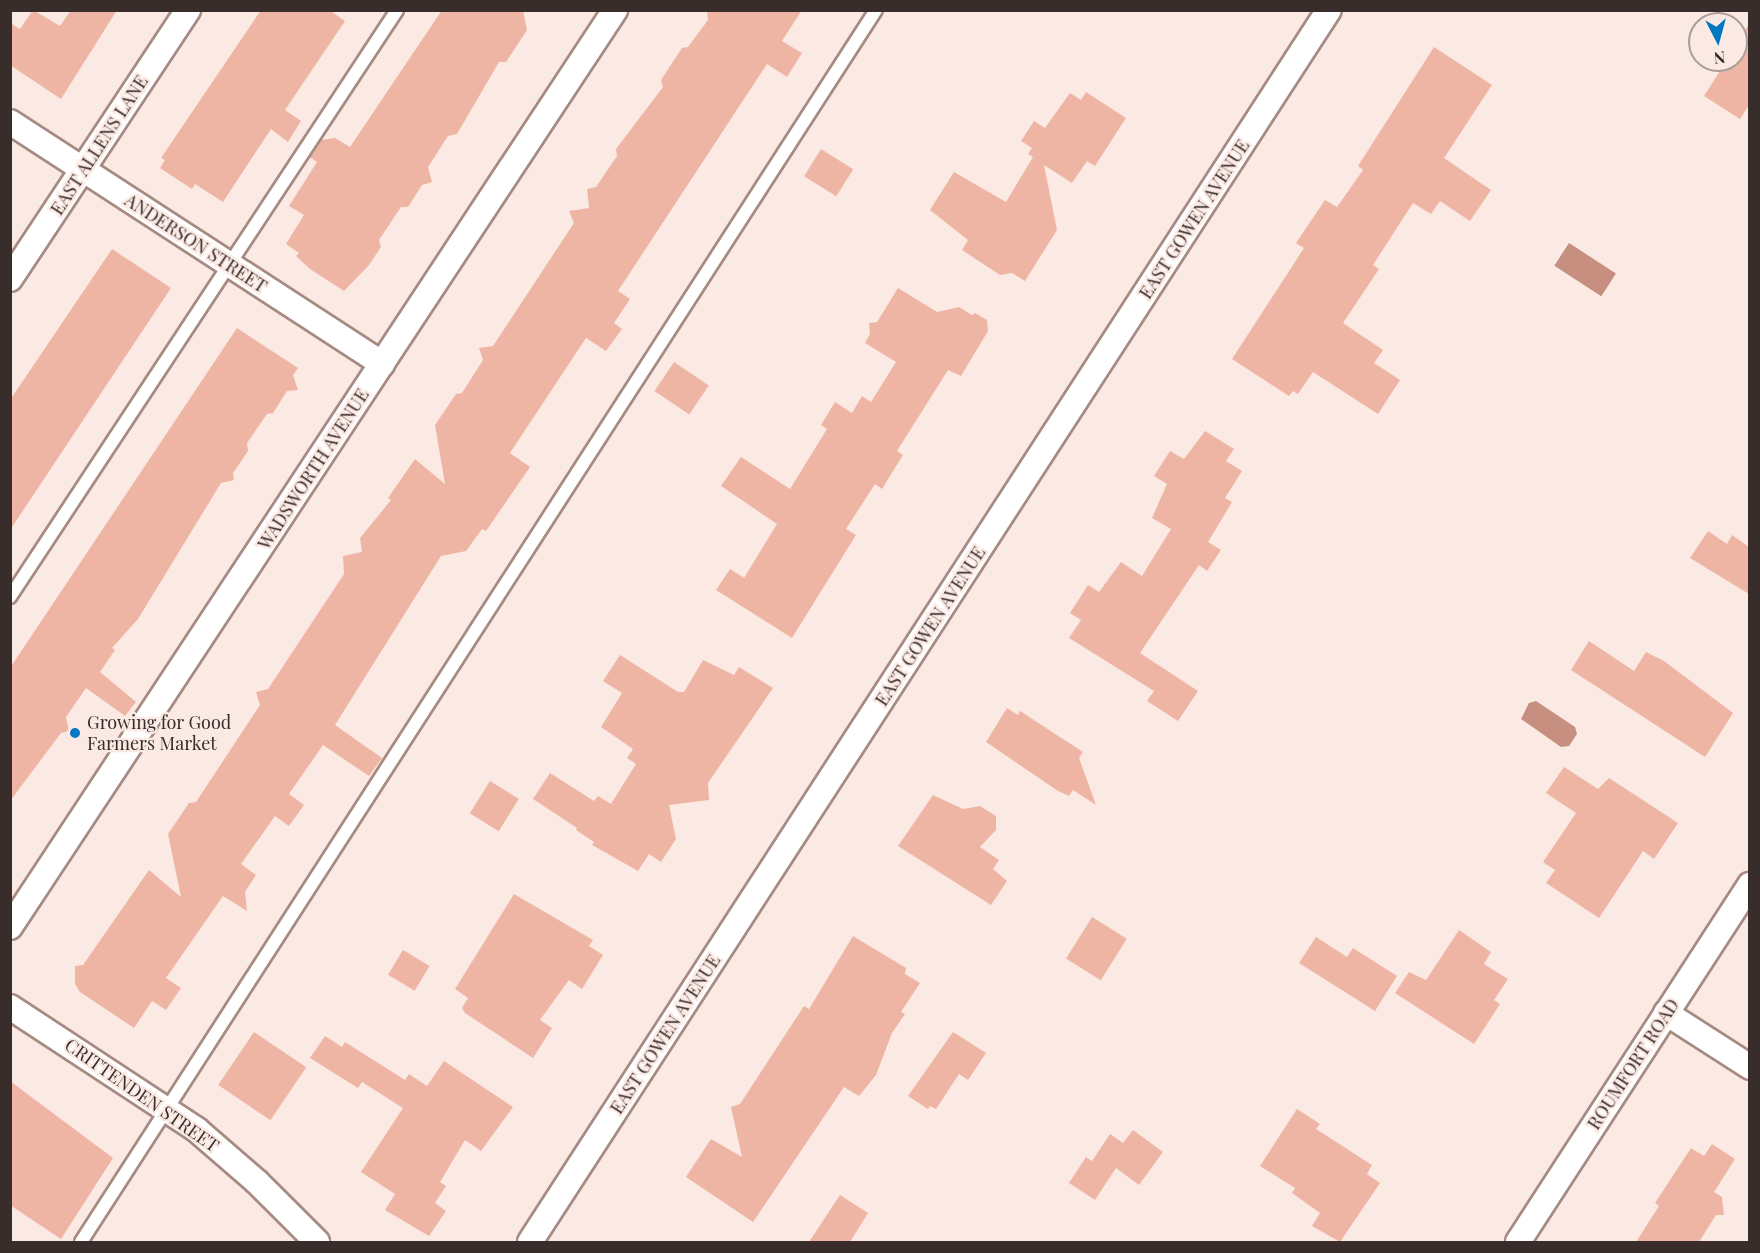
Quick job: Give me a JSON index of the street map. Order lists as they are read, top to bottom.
{
  "streets": {
    "street": [
      "EAST ALLENS LANE",
      "EAST GOWEN AVENUE",
      "ANDERSON STREET",
      "WADSWORTH AVENUE",
      "ROUMFORT ROAD",
      "CRITTENDEN STREET"
    ]
  },
  "crossings": [
    ["EAST ALLENS LANE", "ANDERSON STREET"],
    ["ANDERSON STREET", "WADSWORTH AVENUE"]
  ],
  "places": ["Growing for Good Farmers Market"],
  "north": "bottom"
}
